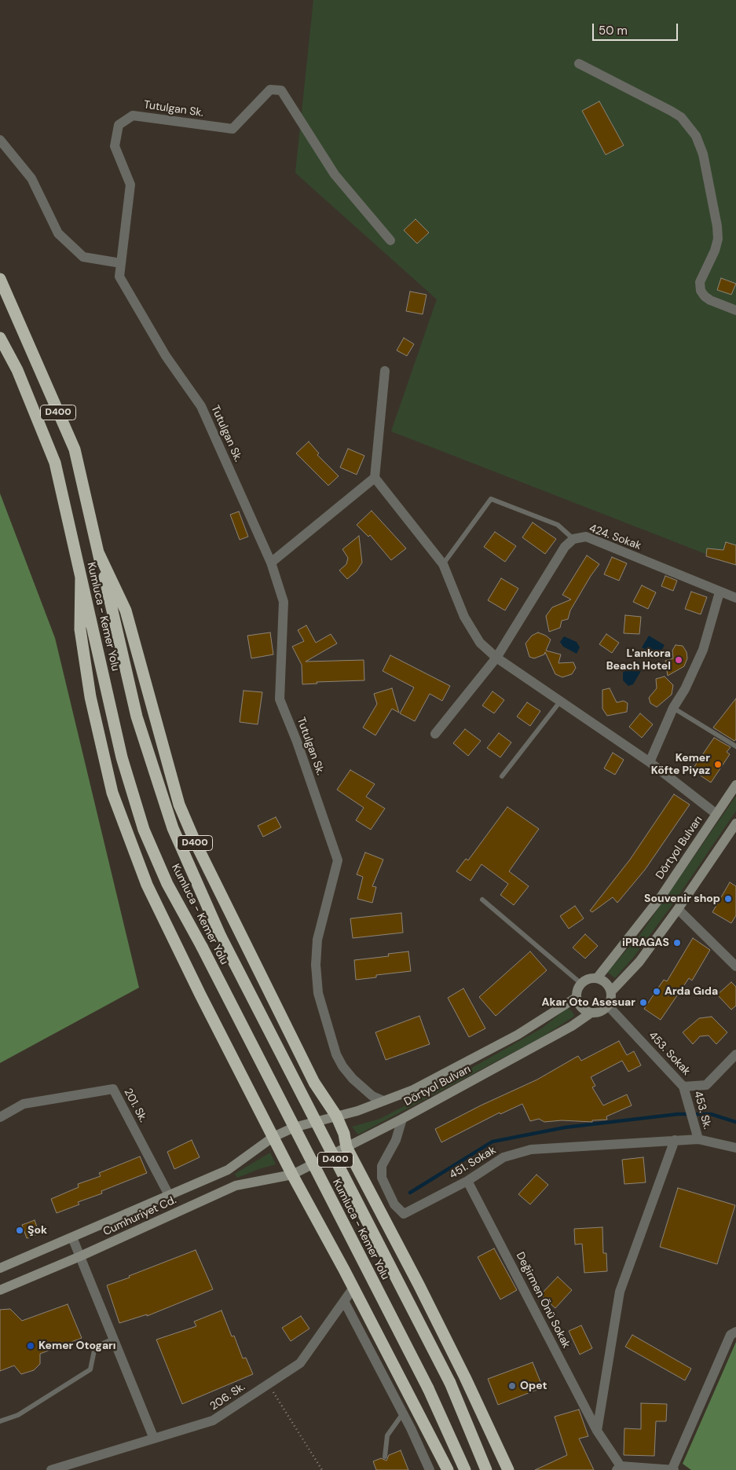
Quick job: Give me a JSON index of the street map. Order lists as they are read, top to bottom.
{
  "streets": {
    "highway": ["D400", "Kumluca - Kemer Yolu"],
    "main road": ["Dörtyol Bulvarı", "Cumhuriyet Cd."],
    "street": [
      "Tutulgan Sk.",
      "424. Sokak",
      "453. Sokak",
      "201. Sk.",
      "453. Sk.",
      "451. Sokak",
      "Değirmen Önü Sokak",
      "206. Sk."
    ]
  },
  "crossings": [
    ["Tutulgan Sk.", "Dörtyol Bulvarı"],
    ["Kumluca - Kemer Yolu", "Dörtyol Bulvarı"],
    ["Dörtyol Bulvarı", "453. Sokak"],
    ["Dörtyol Bulvarı", "451. Sokak"],
    ["Dörtyol Bulvarı", "Cumhuriyet Cd."],
    ["453. Sokak", "453. Sk."],
    ["201. Sk.", "Cumhuriyet Cd."],
    ["453. Sk.", "451. Sokak"],
    ["451. Sokak", "Değirmen Önü Sokak"]
  ],
  "places": [
    "L'ankora Beach Hotel",
    "Kemer Köfte Piyaz",
    "Souvenir shop",
    "iPRAGAS",
    "Arda Gıda",
    "Akar Oto Asesuar",
    "Şok",
    "Kemer Otogarı",
    "Opet"
  ],
  "scale_bar": "50 m"
}
